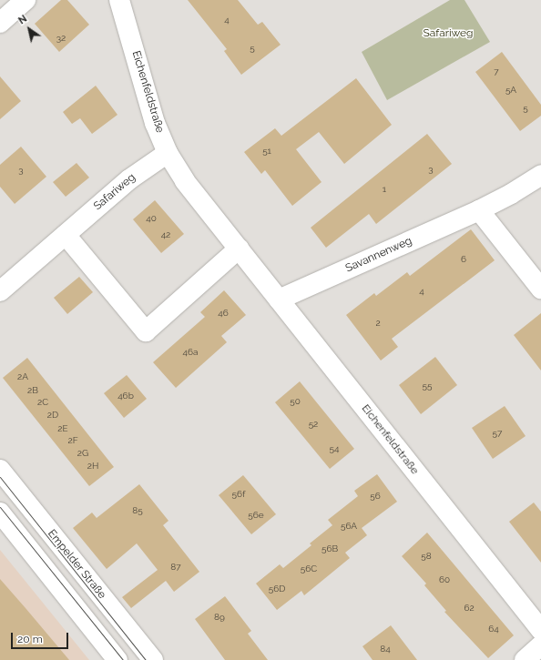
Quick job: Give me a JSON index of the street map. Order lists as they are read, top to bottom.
{
  "streets": {
    "street": [
      "Eichenfeldstraße",
      "Safariweg",
      "Savannenweg",
      "Empelder Straße"
    ]
  },
  "crossings": [
    ["Eichenfeldstraße", "Safariweg"],
    ["Eichenfeldstraße", "Savannenweg"]
  ],
  "parks": ["Safariweg"],
  "house_numbers": [
    "4",
    "32",
    "5",
    "7",
    "5A",
    "5",
    "51",
    "3",
    "3",
    "1",
    "40",
    "42",
    "6",
    "4",
    "46",
    "2",
    "46a",
    "2A",
    "55",
    "2B",
    "46b",
    "50",
    "2C",
    "2D",
    "52",
    "2E",
    "57",
    "2F",
    "54",
    "2G",
    "2H",
    "56f",
    "56",
    "85",
    "56e",
    "56A",
    "56B",
    "58",
    "87",
    "56C",
    "60",
    "56D",
    "62",
    "89",
    "64",
    "84"
  ],
  "scale_bar": "20 m",
  "north": "top left"
}
